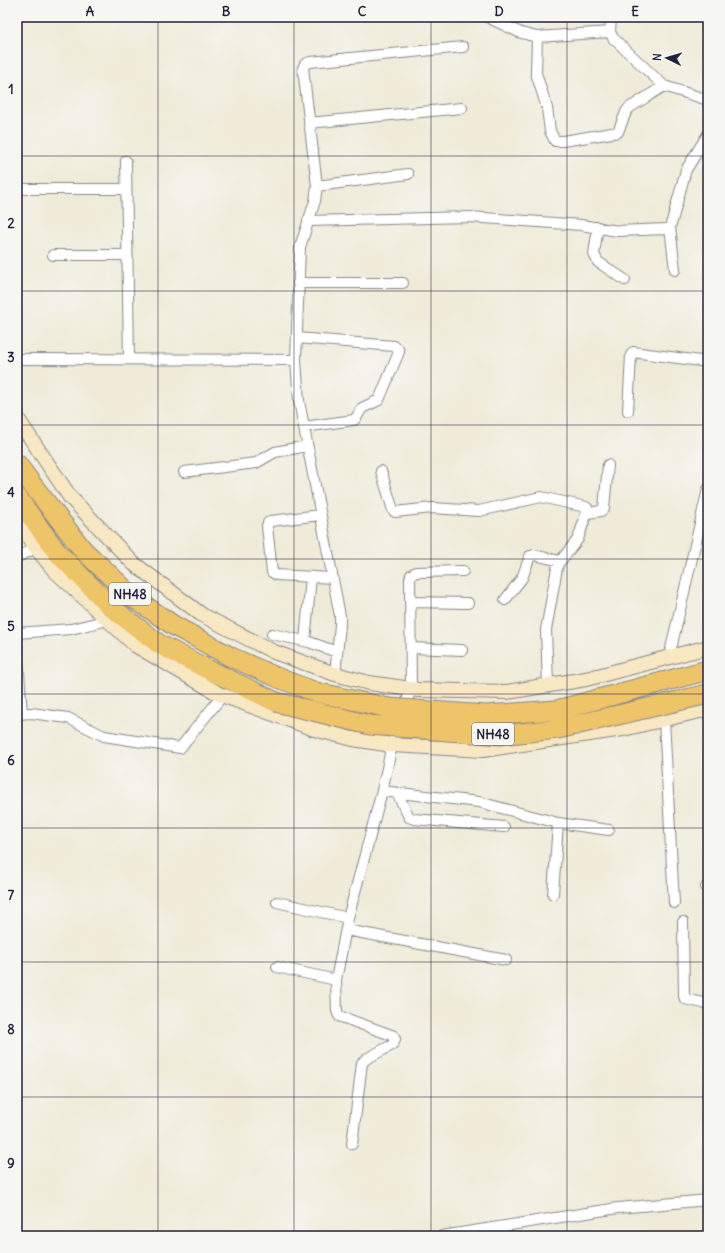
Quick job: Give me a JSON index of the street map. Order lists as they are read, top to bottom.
{
  "streets": {
    "highway": ["NH48"]
  },
  "north": "left",
  "grid": {
    "columns": [
      "A",
      "B",
      "C",
      "D",
      "E"
    ],
    "rows": [
      "1",
      "2",
      "3",
      "4",
      "5",
      "6",
      "7",
      "8",
      "9"
    ]
  }
}
